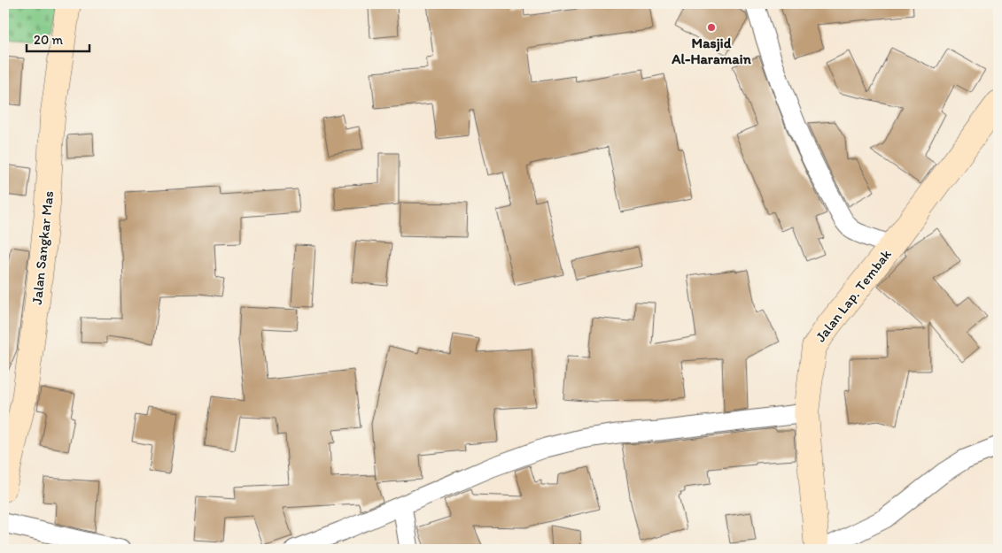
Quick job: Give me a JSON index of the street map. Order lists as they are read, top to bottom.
{
  "streets": {
    "street": ["Jalan Sangkar Mas", "Jalan Lap. Tembak"]
  },
  "places": ["Masjid Al-Haramain"],
  "scale_bar": "20 m"
}
